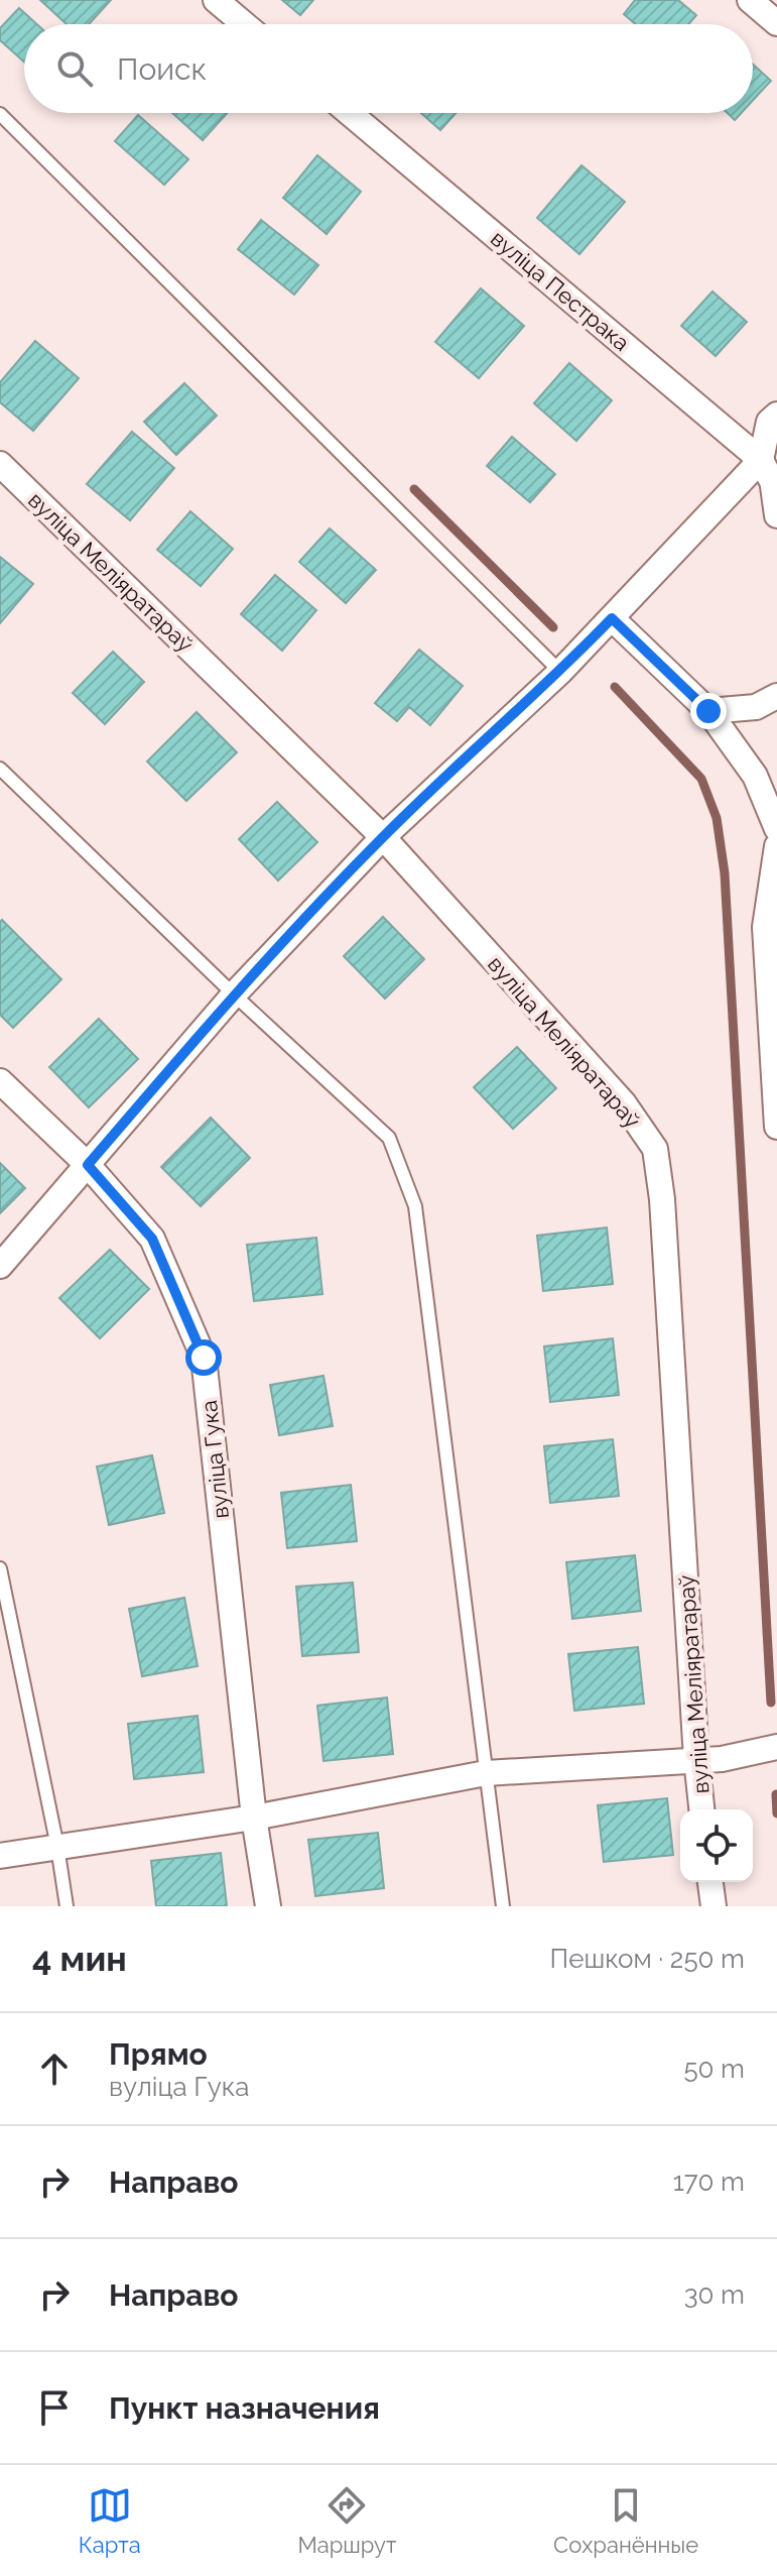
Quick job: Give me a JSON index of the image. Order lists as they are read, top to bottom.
{
  "streets": {
    "street": ["вуліца Пестрака", "вуліца Меліяратараў", "вуліца Гука"]
  },
  "page": {
    "search": "Поиск",
    "heading": ["4 мин", "Пешком · 250 m"],
    "list": [
      ["Прямо", "вуліца Гука", "50 m"],
      ["Направо", "170 m"],
      ["Направо", "30 m"],
      "Пункт назначения"
    ],
    "nav": ["Карта", "Маршрут", "Сохранённые"]
  }
}
